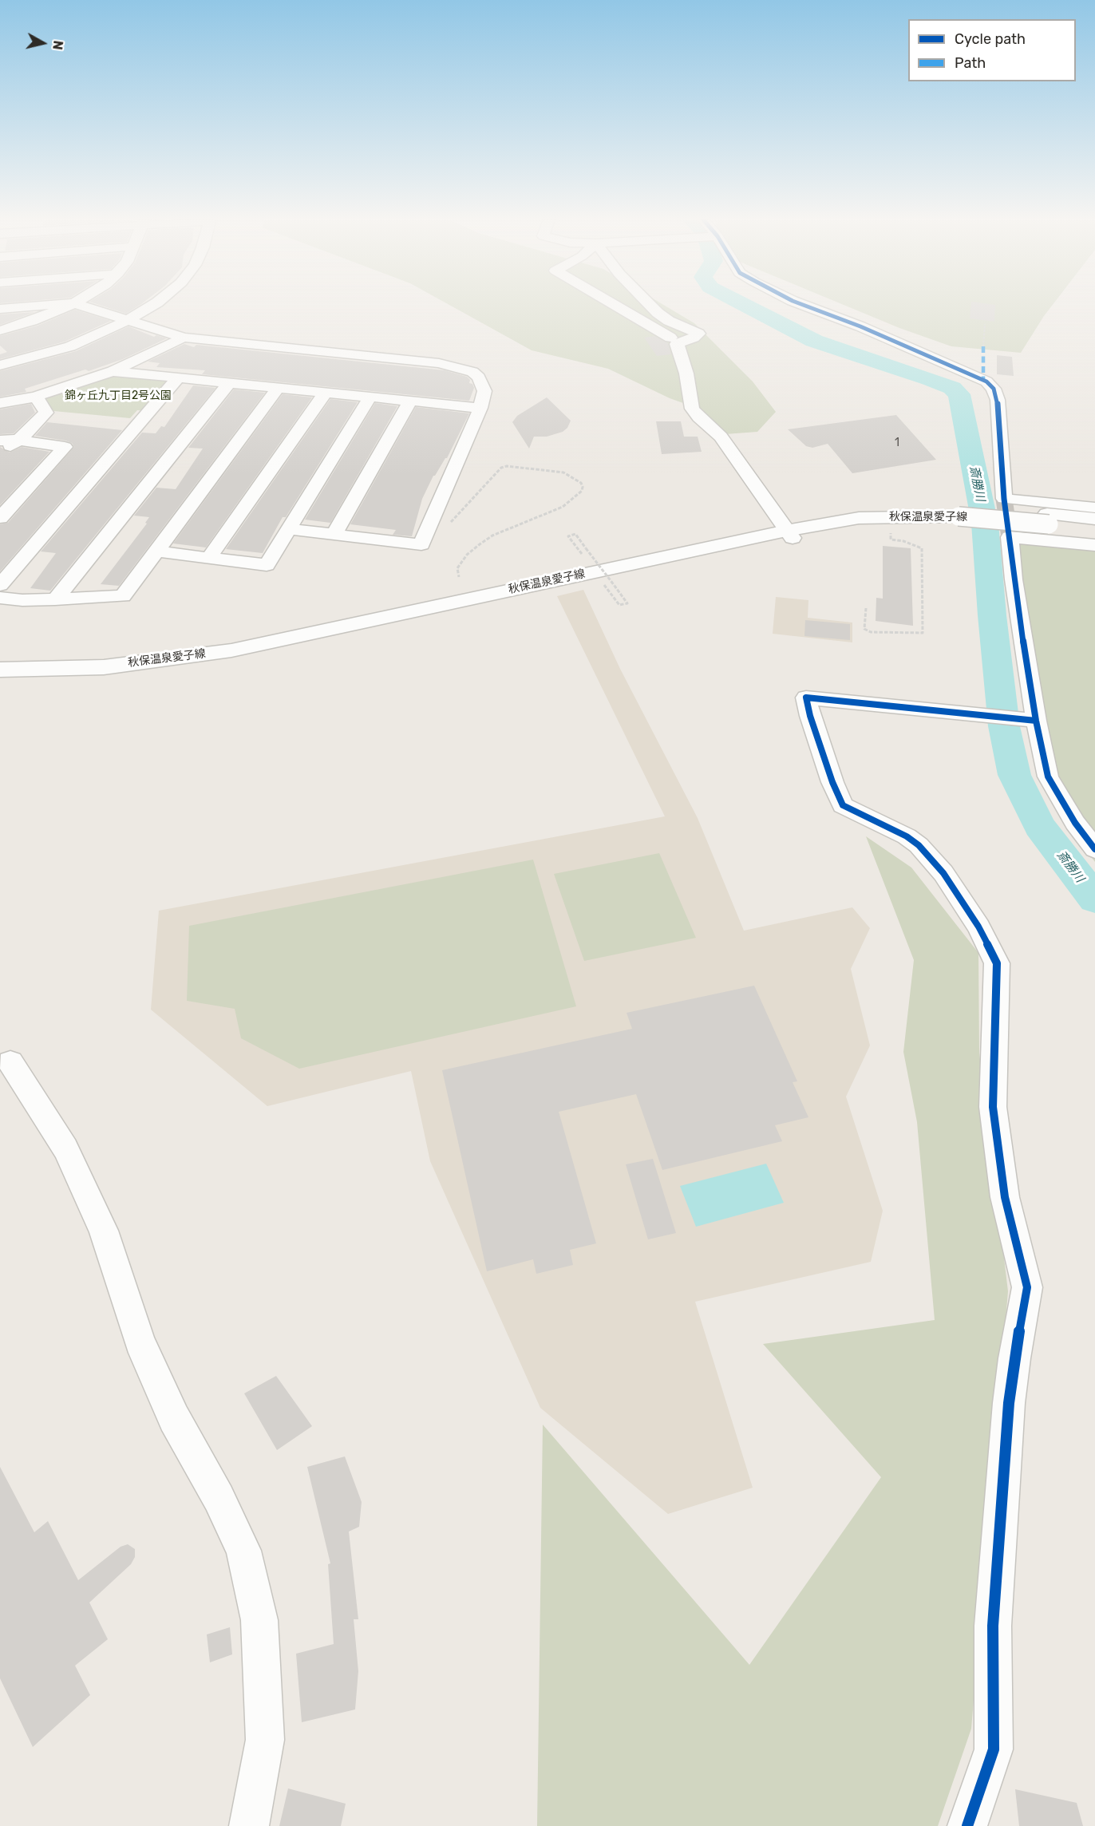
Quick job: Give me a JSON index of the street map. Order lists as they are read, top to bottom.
{
  "streets": {
    "main road": ["秋保温泉愛子線"]
  },
  "water": ["斎勝川"],
  "parks": ["錦ヶ丘九丁目2号公園"],
  "house_numbers": ["1"],
  "legend": ["Cycle path", "Path"],
  "north": "right"
}
